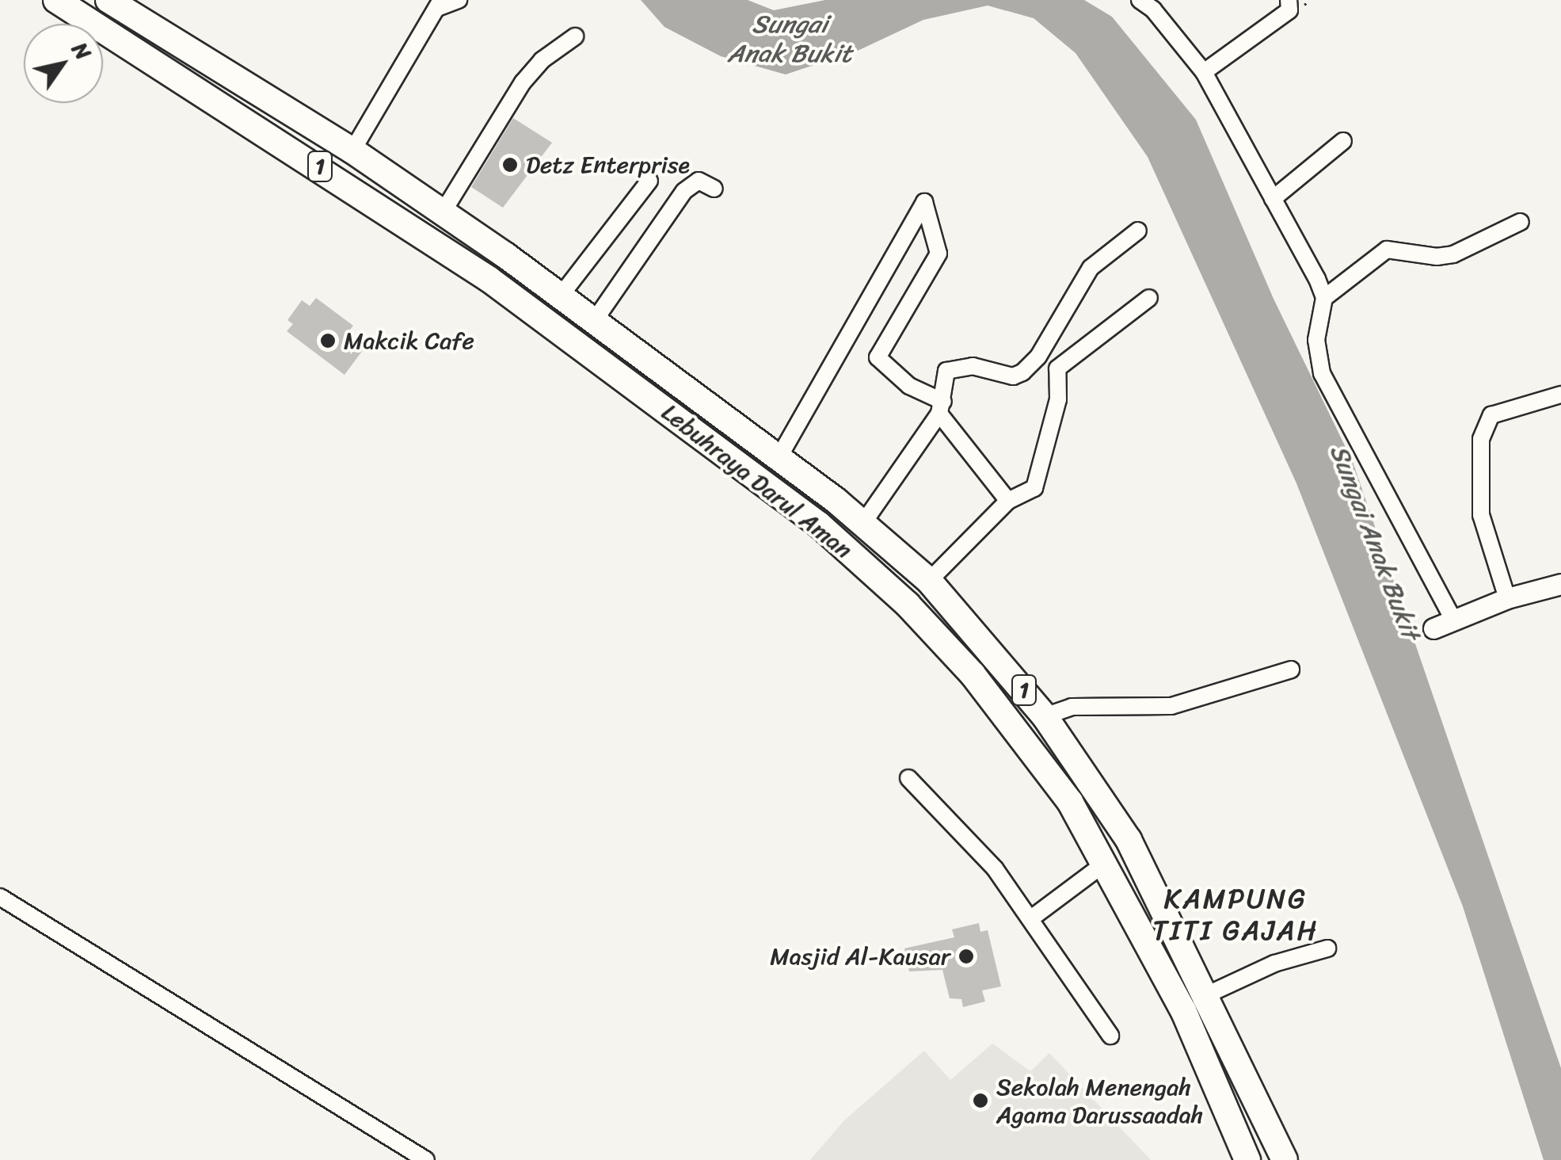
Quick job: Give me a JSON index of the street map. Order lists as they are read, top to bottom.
{
  "streets": {
    "highway": ["1", "Lebuhraya Darul Aman"]
  },
  "districts": ["KAMPUNG TITI GAJAH"],
  "water": ["Sungai Anak Bukit"],
  "places": [
    "Detz Enterprise",
    "Makcik Cafe",
    "Masjid Al-Kausar",
    "Sekolah Menengah Agama Darussaadah"
  ],
  "north": "top right"
}
